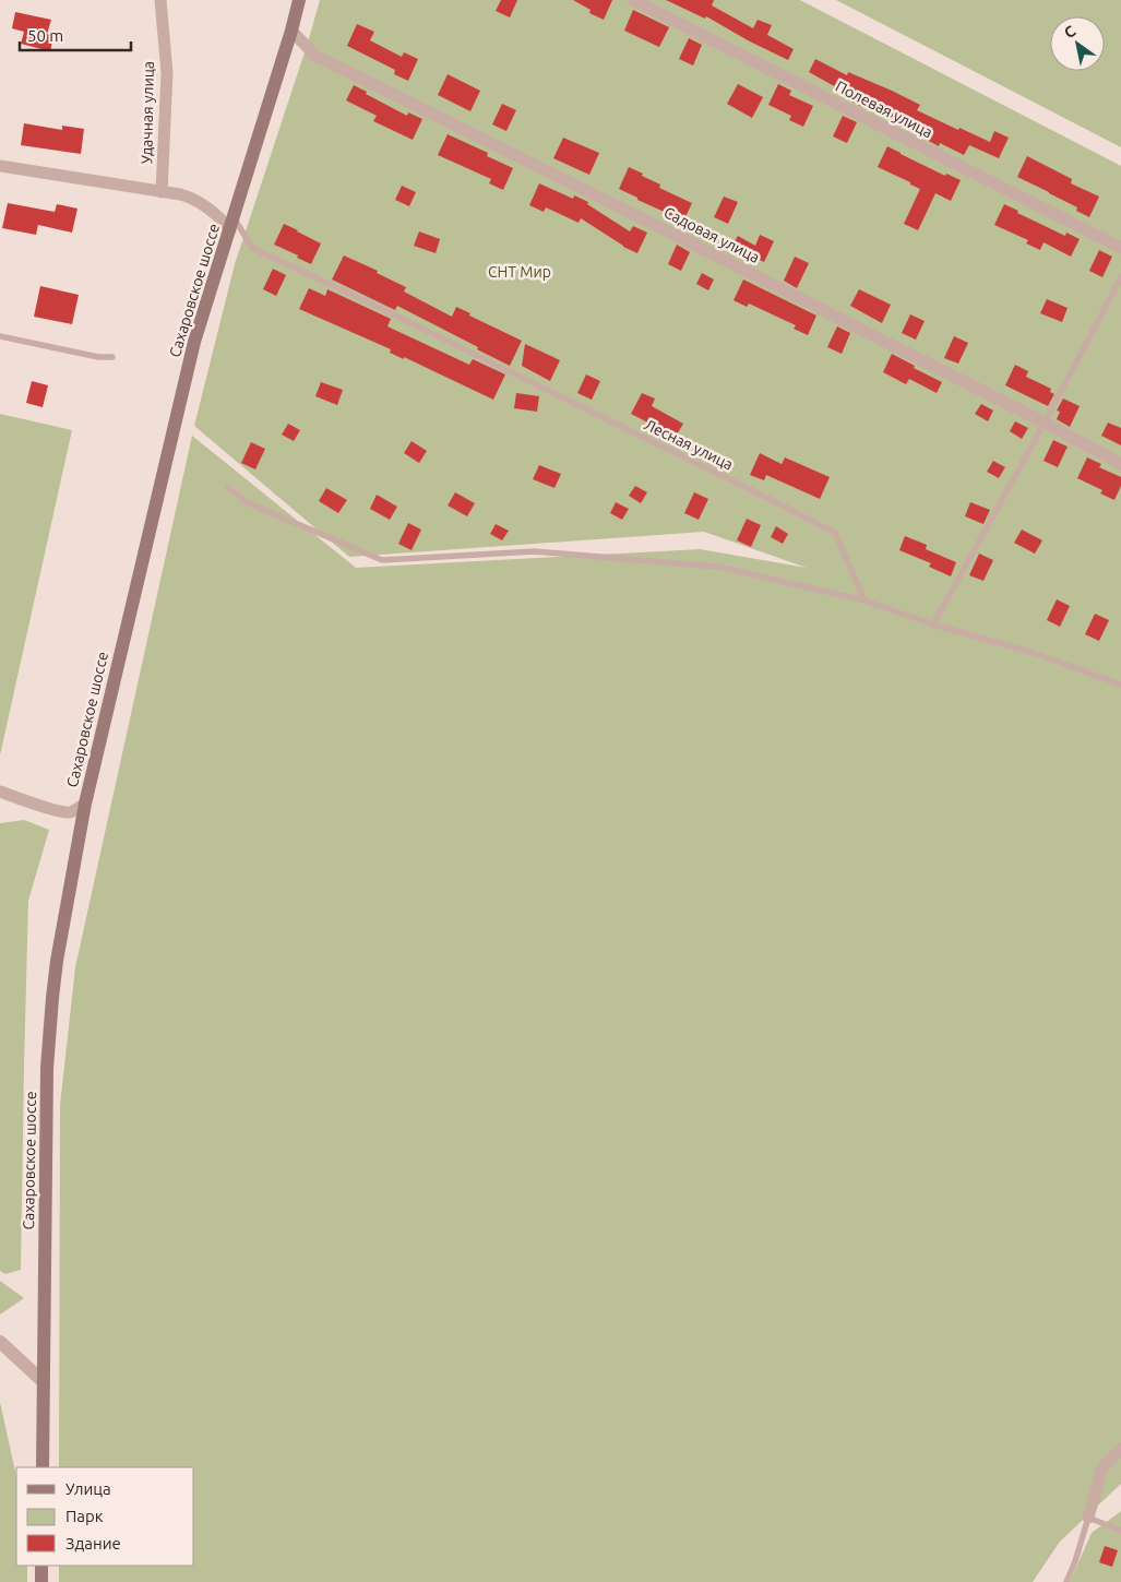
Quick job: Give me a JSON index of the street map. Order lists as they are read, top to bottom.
{
  "streets": {
    "main road": ["Сахаровское шоссе"],
    "street": ["Полевая улица", "Удачная улица", "Садовая улица"],
    "lane": ["Лесная улица"]
  },
  "crossings": [
    ["Садовая улица", "Сахаровское шоссе"],
    ["Сахаровское шоссе", "Лесная улица"]
  ],
  "parks": ["СНТ Мир"],
  "legend": ["Улица", "Парк", "Здание"],
  "scale_bar": "50 m",
  "north": "top left"
}
